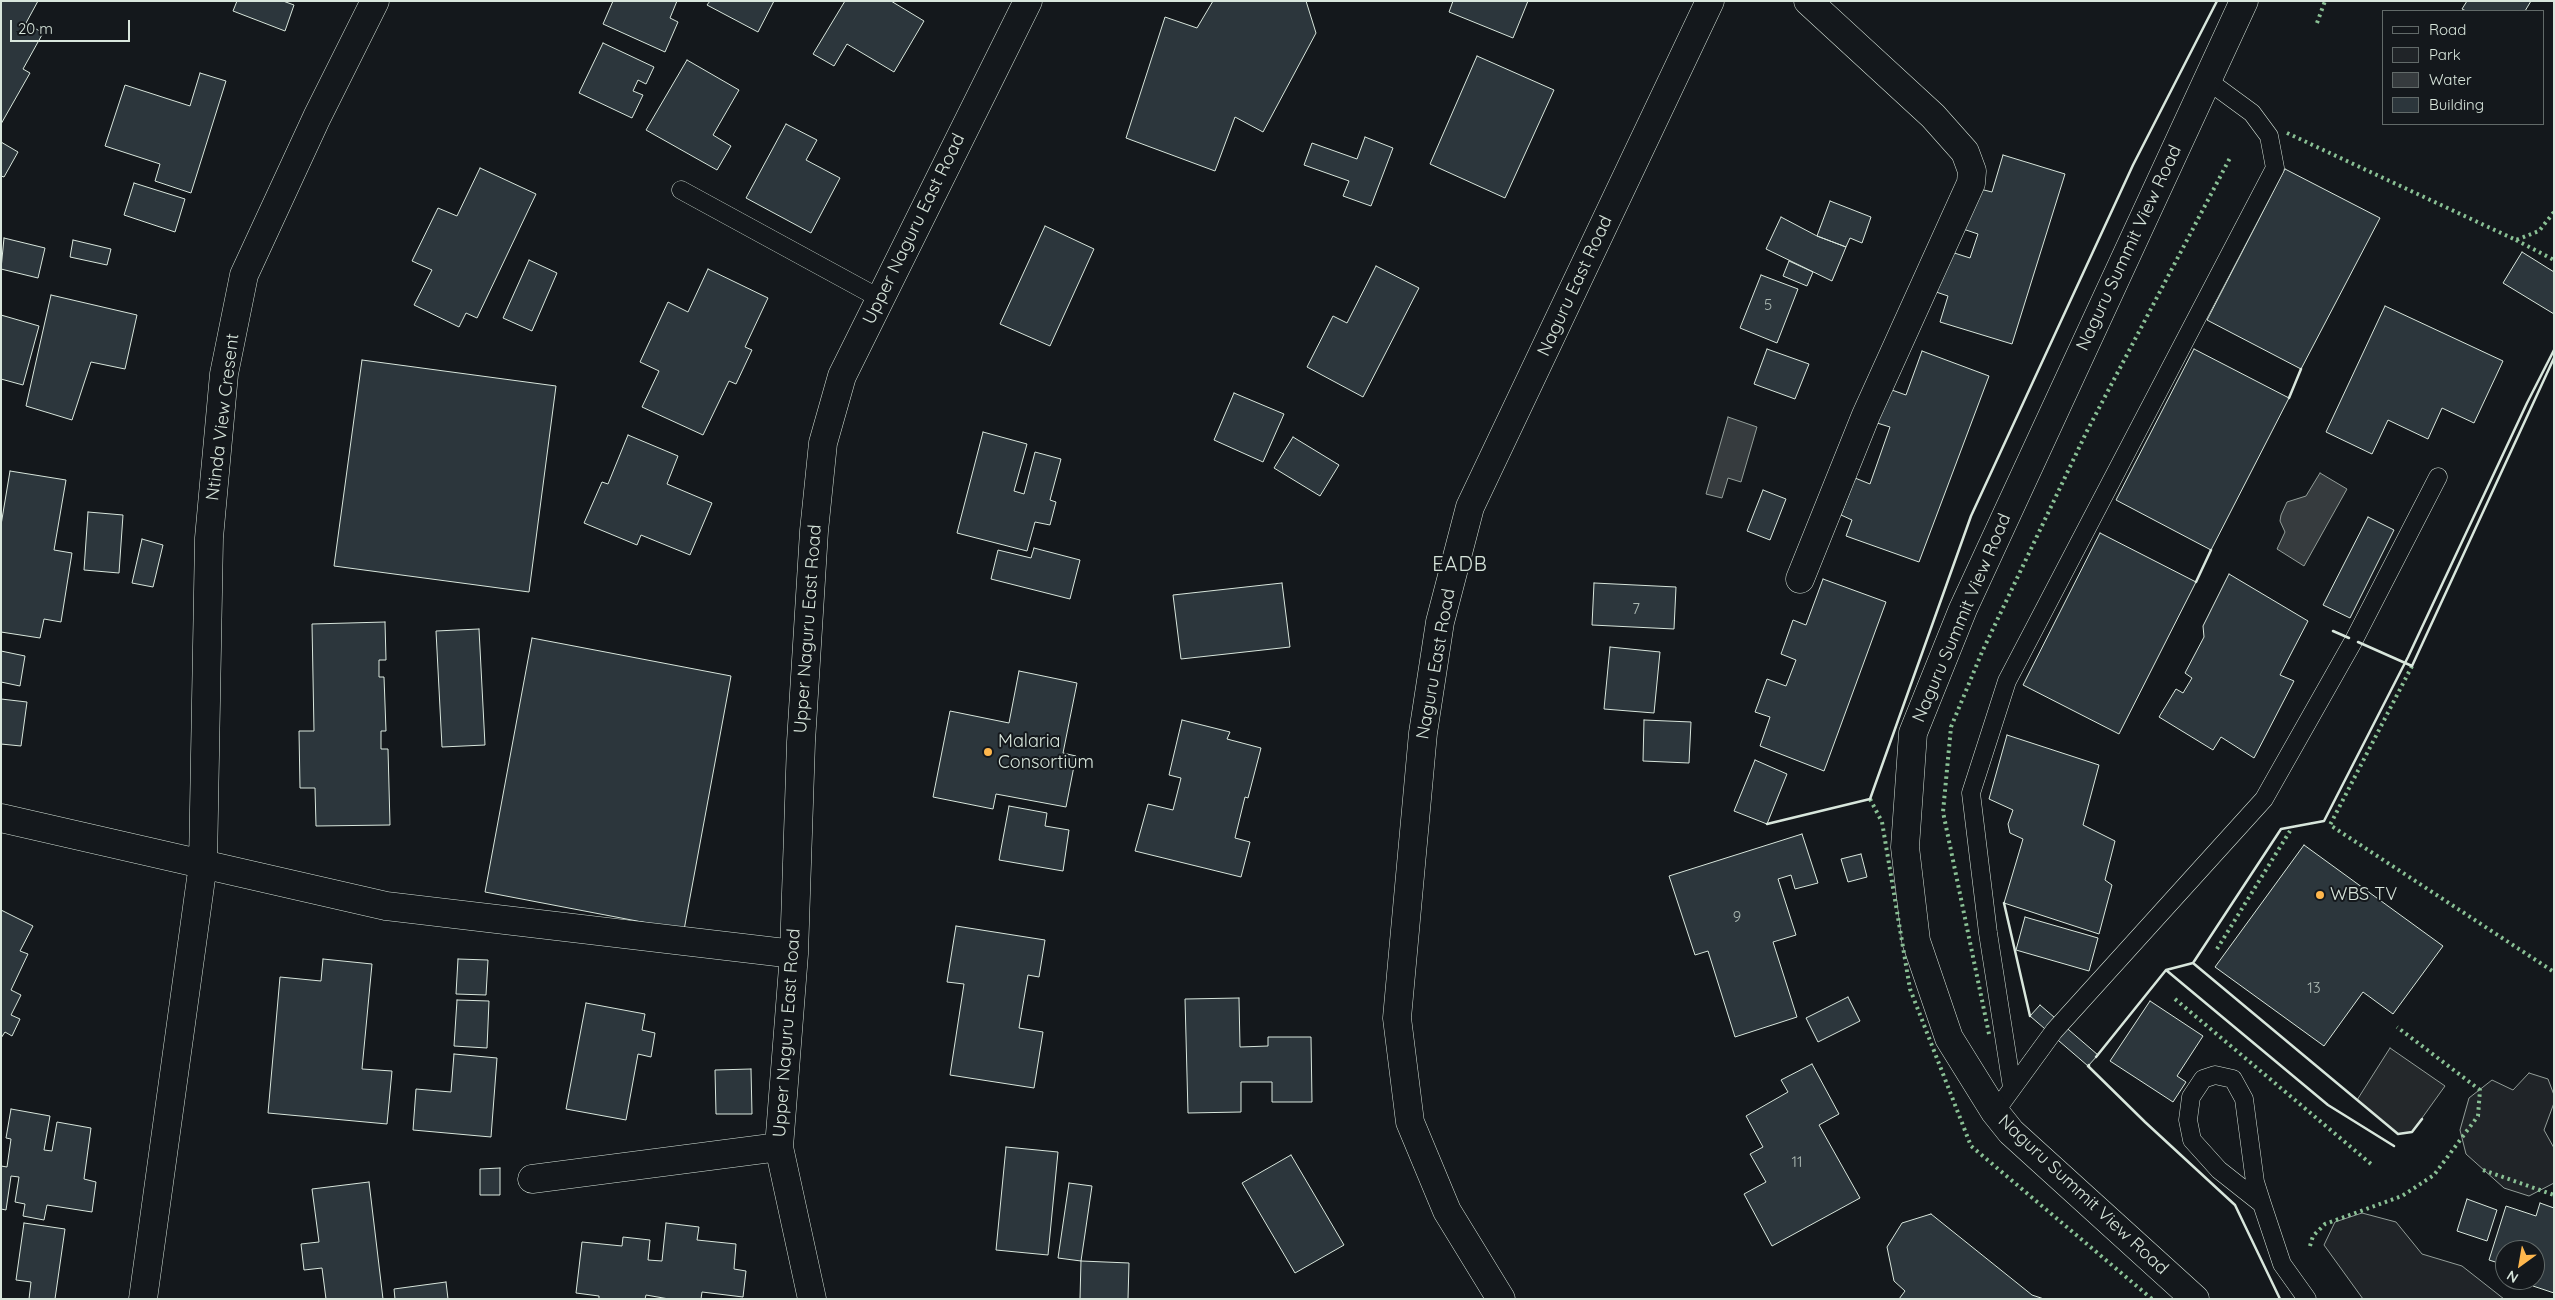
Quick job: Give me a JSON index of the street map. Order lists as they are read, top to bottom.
{
  "streets": {
    "street": [
      "Upper Naguru East Road",
      "Naguru Summit View Road",
      "Naguru East Road",
      "Ntinda View Cresent"
    ]
  },
  "districts": ["EADB"],
  "places": ["Malaria Consortium", "WBS TV"],
  "house_numbers": [
    "5",
    "7",
    "9",
    "13",
    "11"
  ],
  "legend": [
    "Road",
    "Park",
    "Water",
    "Building"
  ],
  "scale_bar": "20 m",
  "north": "bottom left"
}
